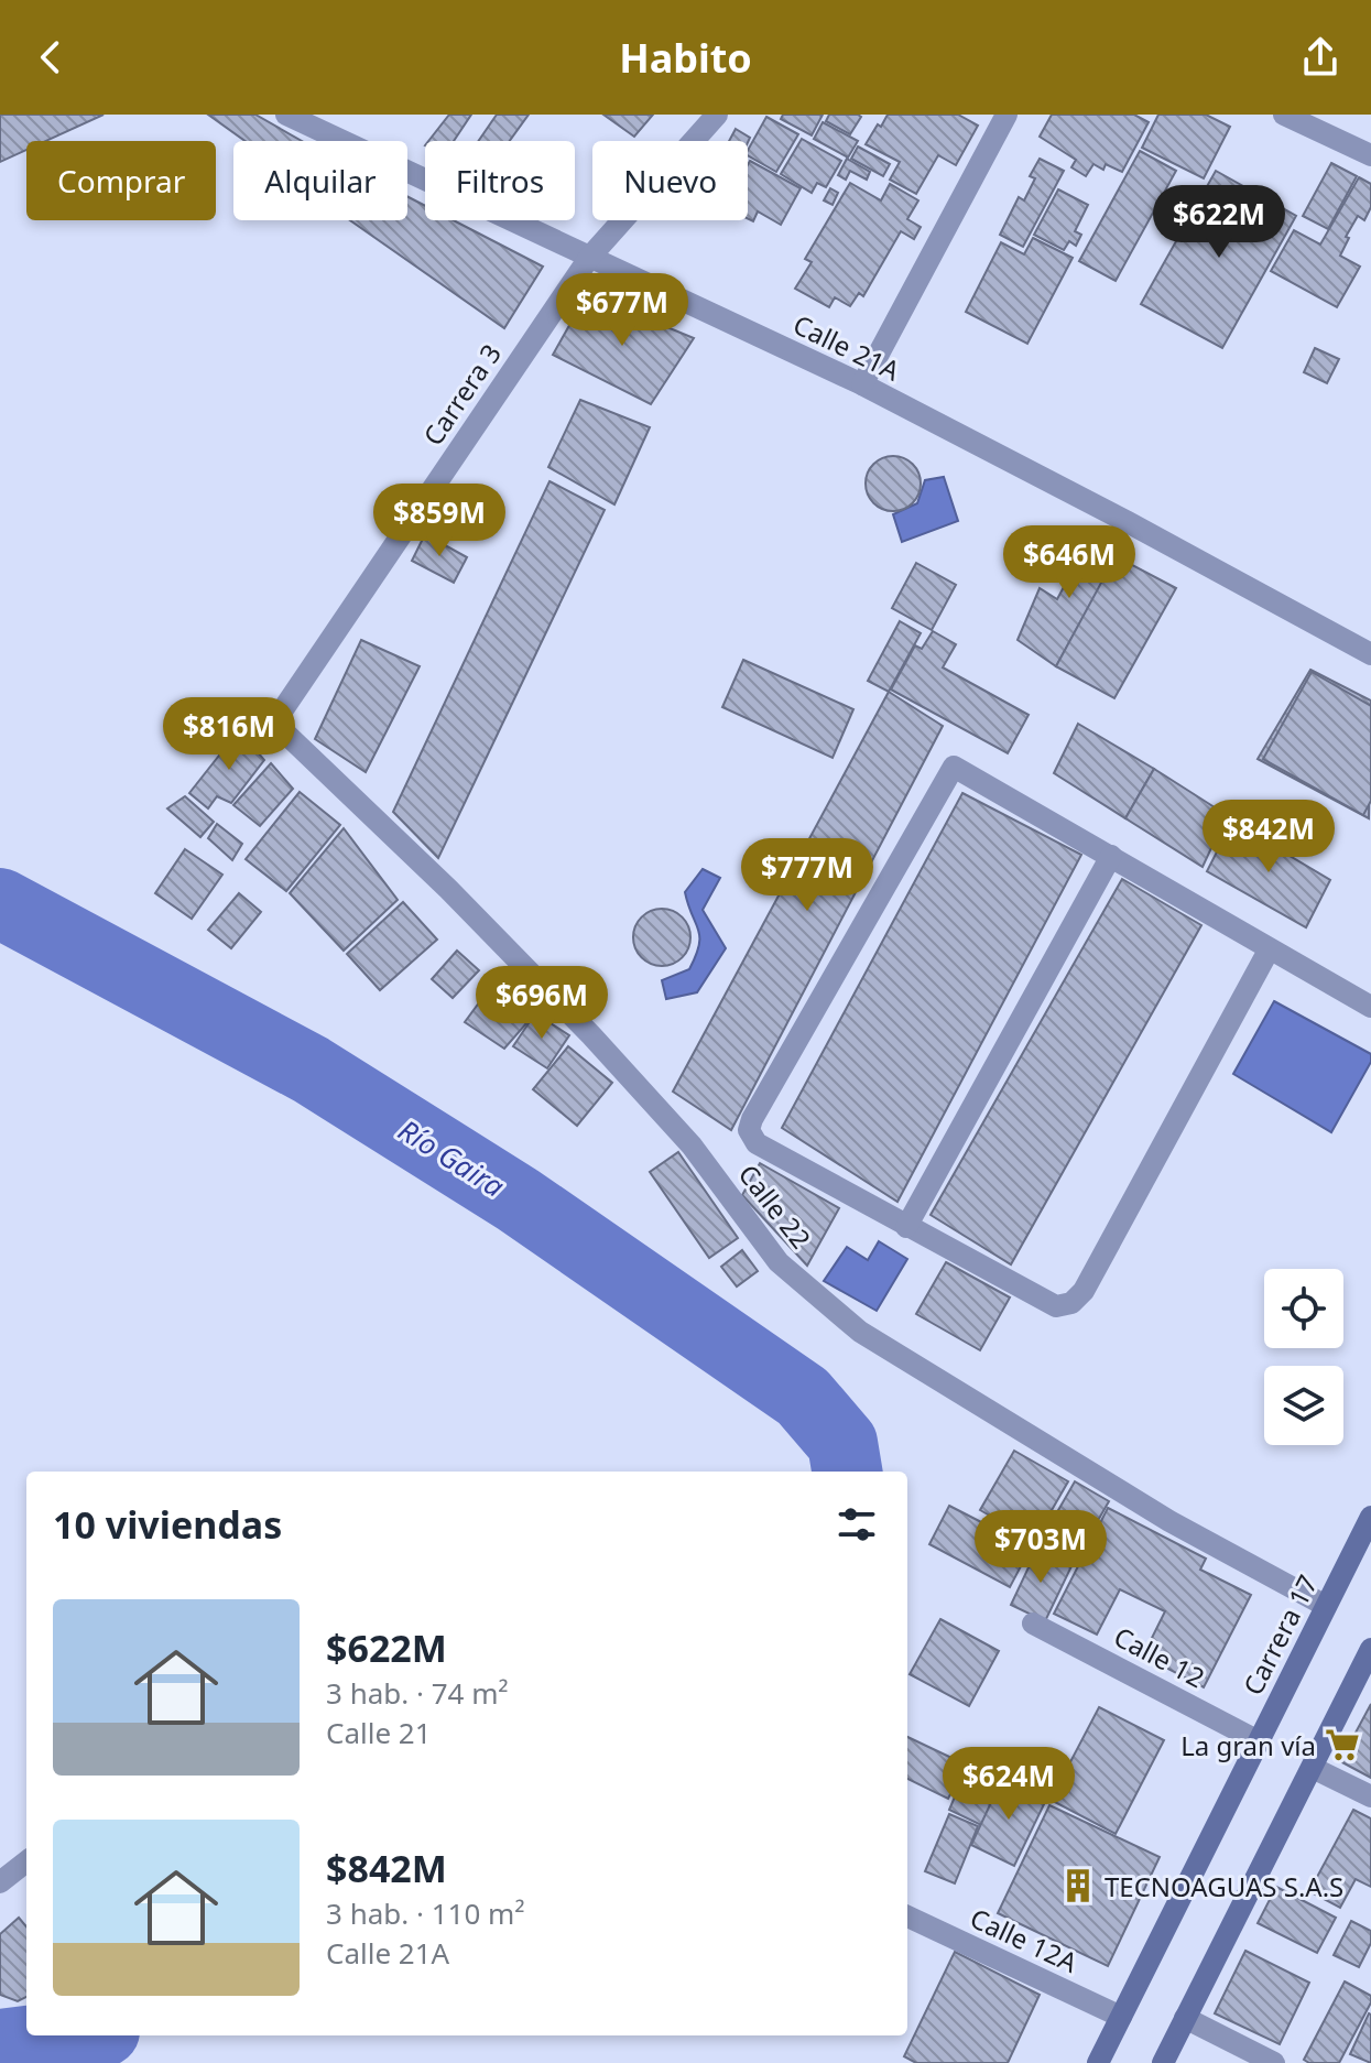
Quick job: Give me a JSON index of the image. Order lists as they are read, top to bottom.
{
  "streets": {
    "main road": ["Carrera 17"],
    "street": [
      "Calle 21A",
      "Carrera 3",
      "Calle 22",
      "Calle 12",
      "Calle 12A"
    ]
  },
  "crossings": [
    ["Calle 21A", "Carrera 3"],
    ["Carrera 3", "Calle 22"],
    ["Calle 22", "Carrera 17"],
    ["Carrera 17", "Calle 12"],
    ["Carrera 17", "Calle 12A"]
  ],
  "water": ["Río Gaira"],
  "places": {
    "supermarket": ["La gran vía"],
    "building": ["TECNOAGUAS S.A.S"]
  },
  "page": {
    "header": "Habito",
    "chip": [
      "Comprar",
      "Alquilar",
      "Filtros",
      "Nuevo"
    ],
    "price": [
      "$622M",
      "$677M",
      "$859M",
      "$646M",
      "$816M",
      "$842M",
      "$777M",
      "$696M",
      "$703M",
      "$624M"
    ],
    "heading": "10 viviendas",
    "list": [
      {
        "name": "$622M",
        "note": "3 hab. · 74 m² · Calle 21"
      },
      {
        "name": "$842M",
        "note": "3 hab. · 110 m² · Calle 21A"
      }
    ]
  }
}
